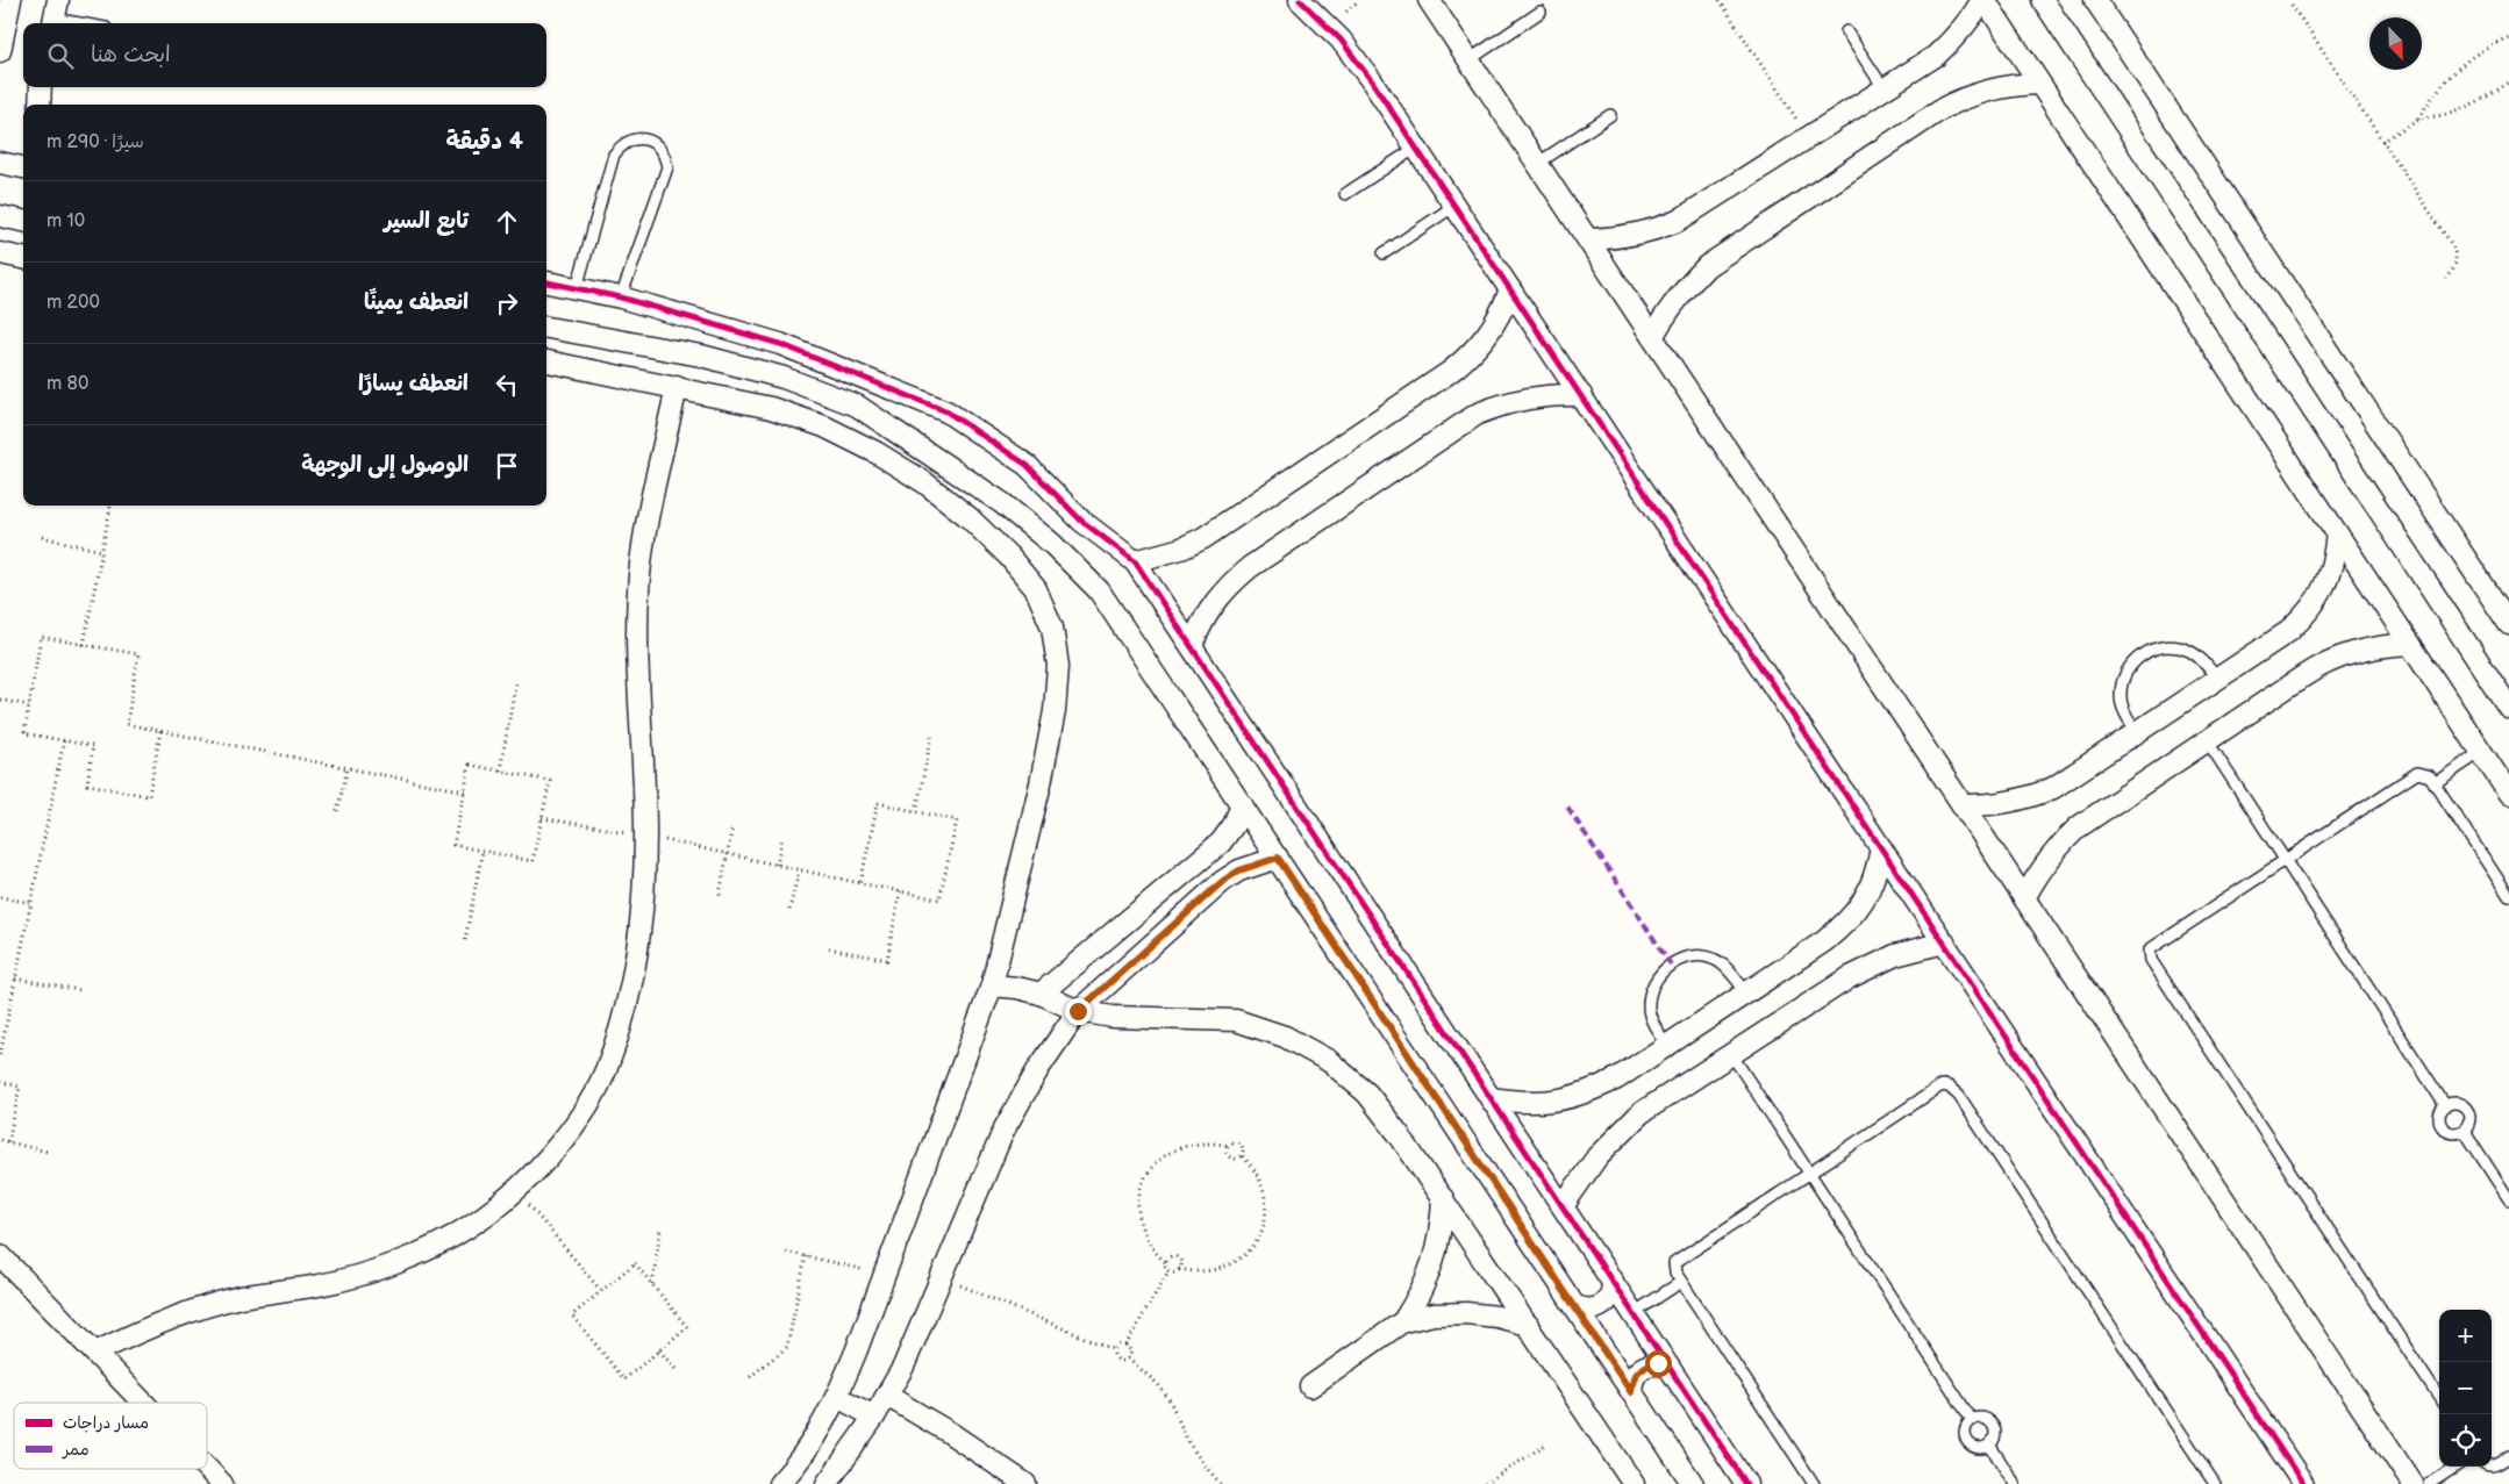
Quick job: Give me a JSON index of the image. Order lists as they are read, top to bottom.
{
  "legend": ["مسار دراجات", "ممر"],
  "north": "bottom right",
  "page": {
    "search": "ابحث هنا",
    "heading": ["4 دقيقة", "سيرًا · 290 m"],
    "list": [
      ["تابع السير", "10 m"],
      ["انعطف يمينًا", "200 m"],
      ["انعطف يسارًا", "80 m"],
      "الوصول إلى الوجهة"
    ],
    "map_buttons": ["+", "−"]
  }
}
